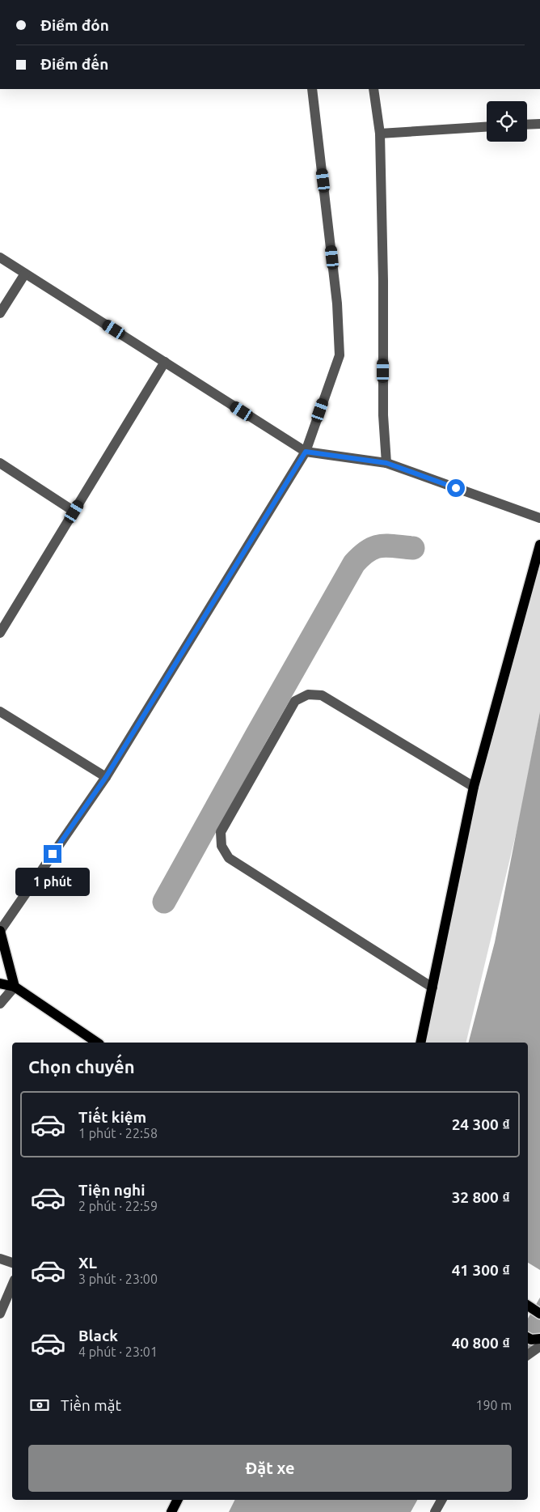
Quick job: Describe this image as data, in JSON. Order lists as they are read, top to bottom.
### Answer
{
  "page": {
    "banner": ["Điểm đón", "Điểm đến"],
    "bubble": "1 phút",
    "heading": "Chọn chuyến",
    "list": [
      {
        "name": "Tiết kiệm",
        "note": "1 phút · 22:58",
        "value": "24 300 ₫"
      },
      {
        "name": "Tiện nghi",
        "note": "2 phút · 22:59",
        "value": "32 800 ₫"
      },
      {
        "name": "XL",
        "note": "3 phút · 23:00",
        "value": "41 300 ₫"
      },
      {
        "name": "Black",
        "note": "4 phút · 23:01",
        "value": "40 800 ₫"
      }
    ],
    "pay": ["Tiền mặt", "190 m"],
    "buttons": "Đặt xe"
  }
}
